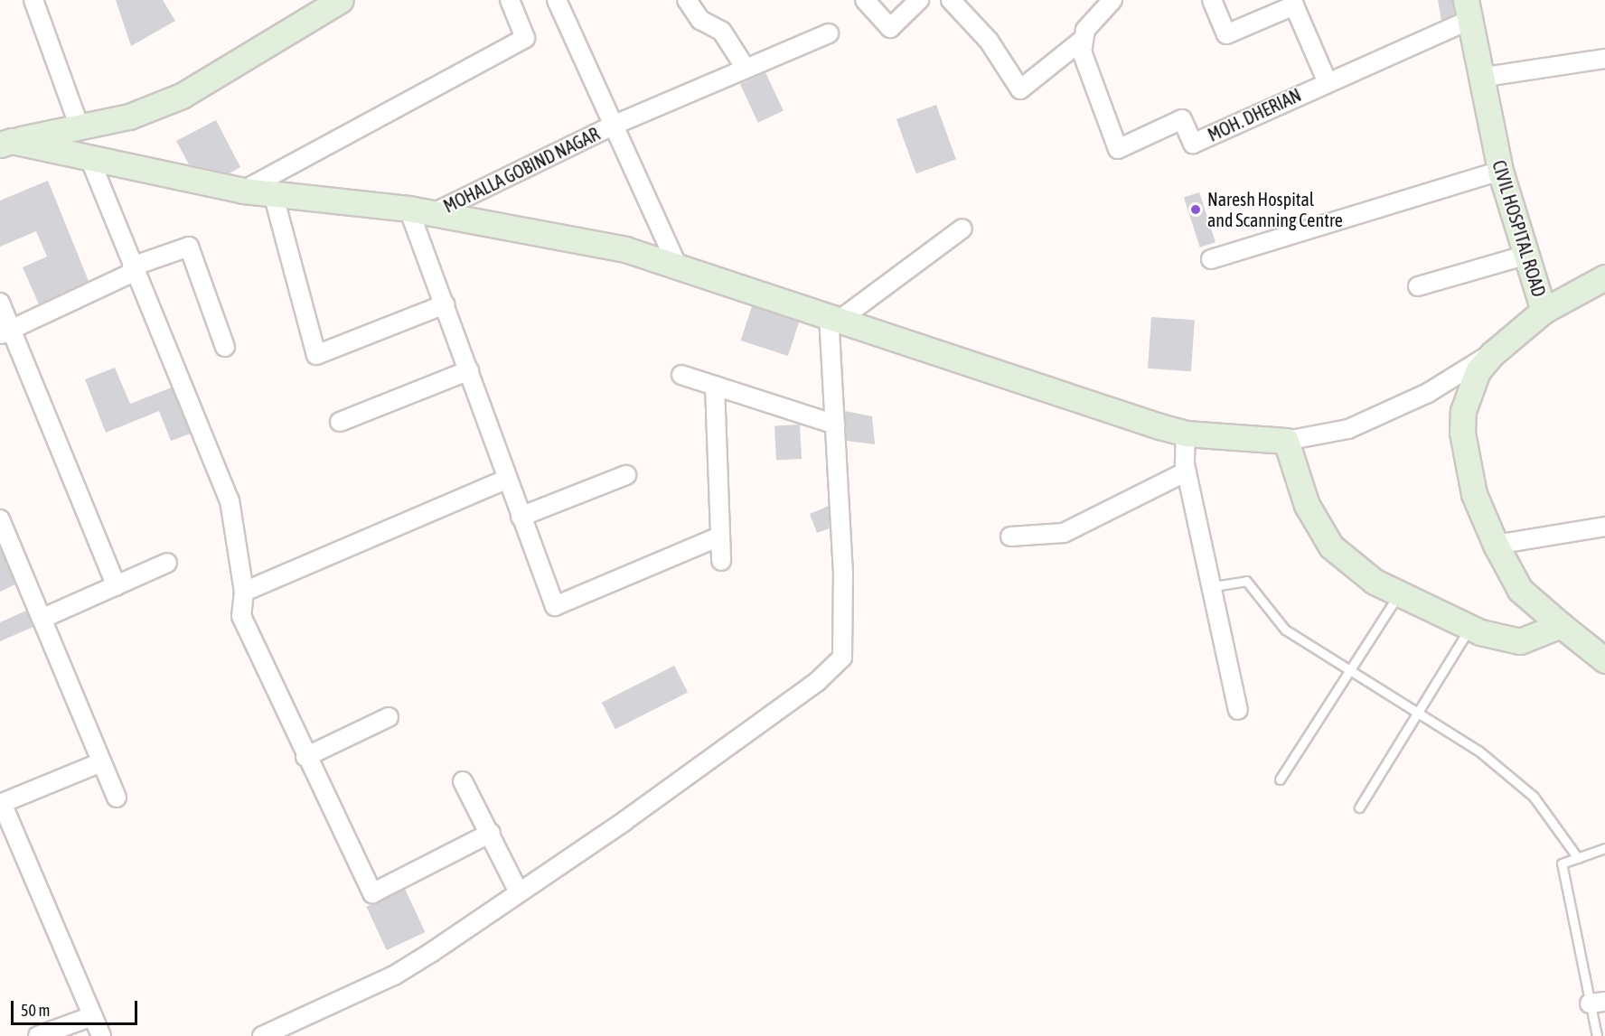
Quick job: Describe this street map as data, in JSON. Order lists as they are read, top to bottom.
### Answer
{
  "streets": {
    "street": ["MOH. DHERIAN", "MOHALLA GOBIND NAGAR", "CIVIL HOSPITAL ROAD"]
  },
  "crossings": [
    ["MOH. DHERIAN", "CIVIL HOSPITAL ROAD"]
  ],
  "places": ["Naresh Hospital and Scanning Centre"],
  "scale_bar": "50 m"
}
